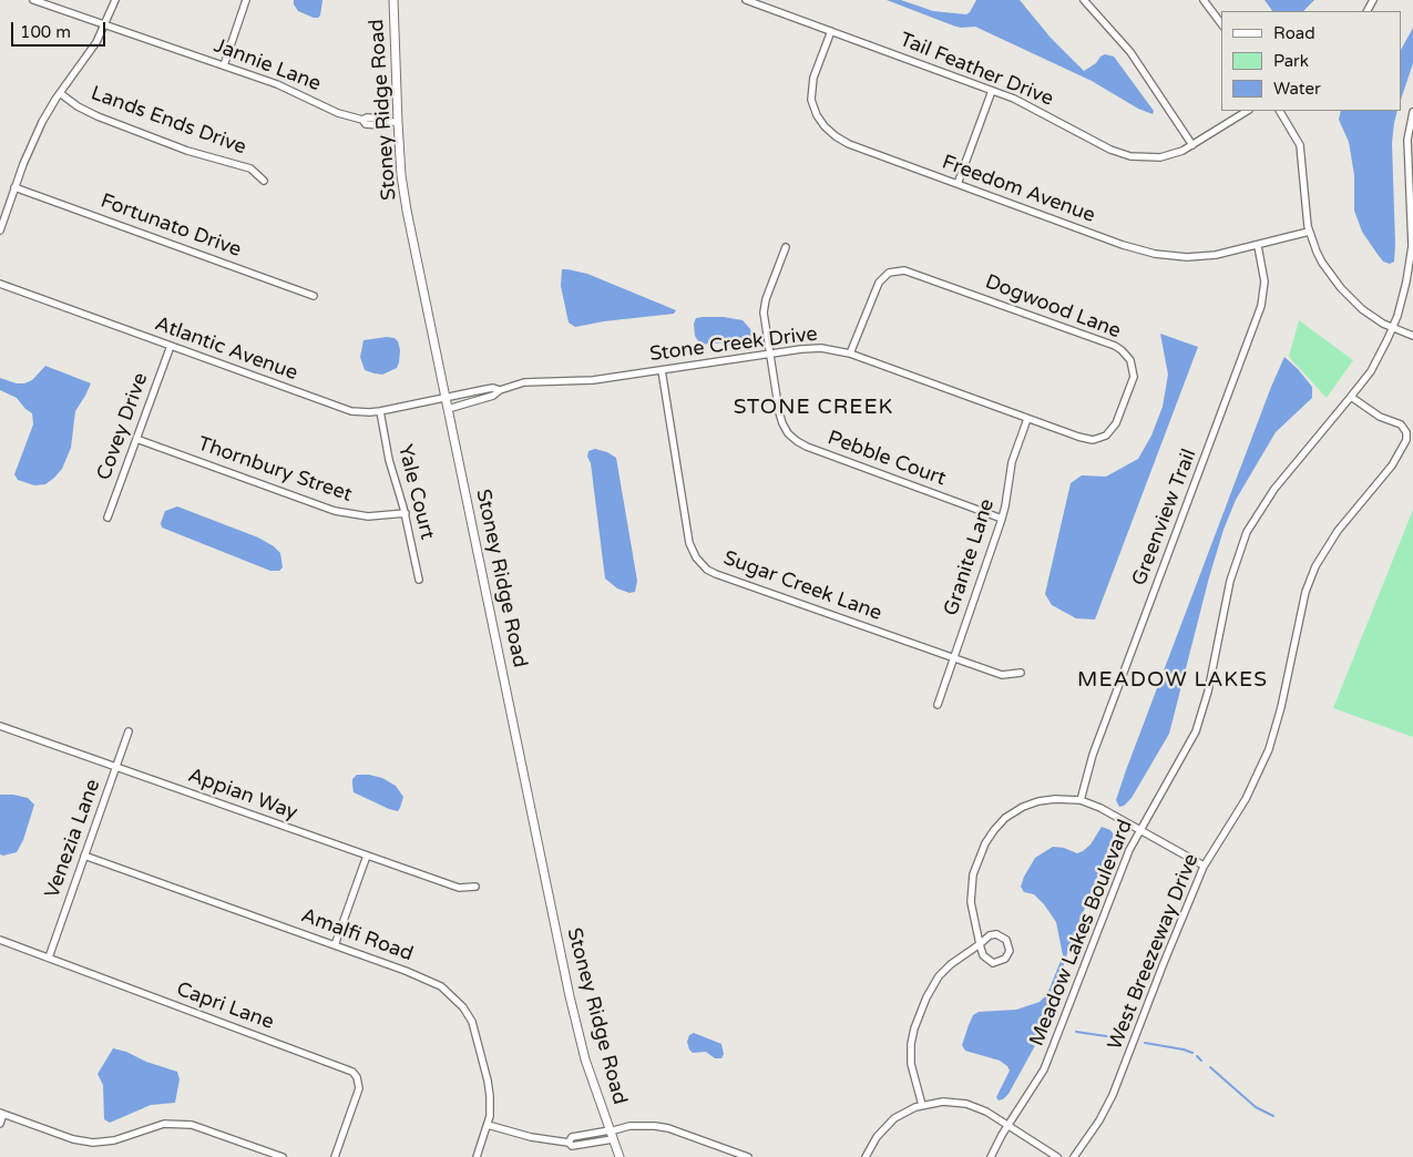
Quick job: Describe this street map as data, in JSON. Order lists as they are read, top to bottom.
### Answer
{
  "streets": {
    "street": [
      "Jannie Lane",
      "Tail Feather Drive",
      "Stoney Ridge Road",
      "Lands Ends Drive",
      "Freedom Avenue",
      "Fortunato Drive",
      "Dogwood Lane",
      "Stone Creek Drive",
      "Atlantic Avenue",
      "Covey Drive",
      "Pebble Court",
      "Thornbury Street",
      "Yale Court",
      "Greenview Trail",
      "Granite Lane",
      "Sugar Creek Lane",
      "Appian Way",
      "Venezia Lane",
      "Meadow Lakes Boulevard",
      "Amalfi Road",
      "West Breezeway Drive",
      "Capri Lane"
    ]
  },
  "crossings": [
    ["Jannie Lane", "Stoney Ridge Road"],
    ["Tail Feather Drive", "Freedom Avenue"],
    ["Stoney Ridge Road", "Stone Creek Drive"],
    ["Stoney Ridge Road", "Atlantic Avenue"],
    ["Freedom Avenue", "Greenview Trail"],
    ["Dogwood Lane", "Stone Creek Drive"],
    ["Dogwood Lane", "Granite Lane"],
    ["Stone Creek Drive", "Atlantic Avenue"],
    ["Stone Creek Drive", "Pebble Court"],
    ["Stone Creek Drive", "Granite Lane"],
    ["Stone Creek Drive", "Sugar Creek Lane"],
    ["Atlantic Avenue", "Covey Drive"],
    ["Atlantic Avenue", "Yale Court"],
    ["Covey Drive", "Thornbury Street"],
    ["Pebble Court", "Granite Lane"],
    ["Thornbury Street", "Yale Court"],
    ["Granite Lane", "Sugar Creek Lane"],
    ["Appian Way", "Venezia Lane"],
    ["Venezia Lane", "Amalfi Road"],
    ["Venezia Lane", "Capri Lane"],
    ["Meadow Lakes Boulevard", "West Breezeway Drive"]
  ],
  "districts": ["STONE CREEK", "MEADOW LAKES"],
  "legend": ["Road", "Park", "Water"],
  "scale_bar": "100 m"
}
